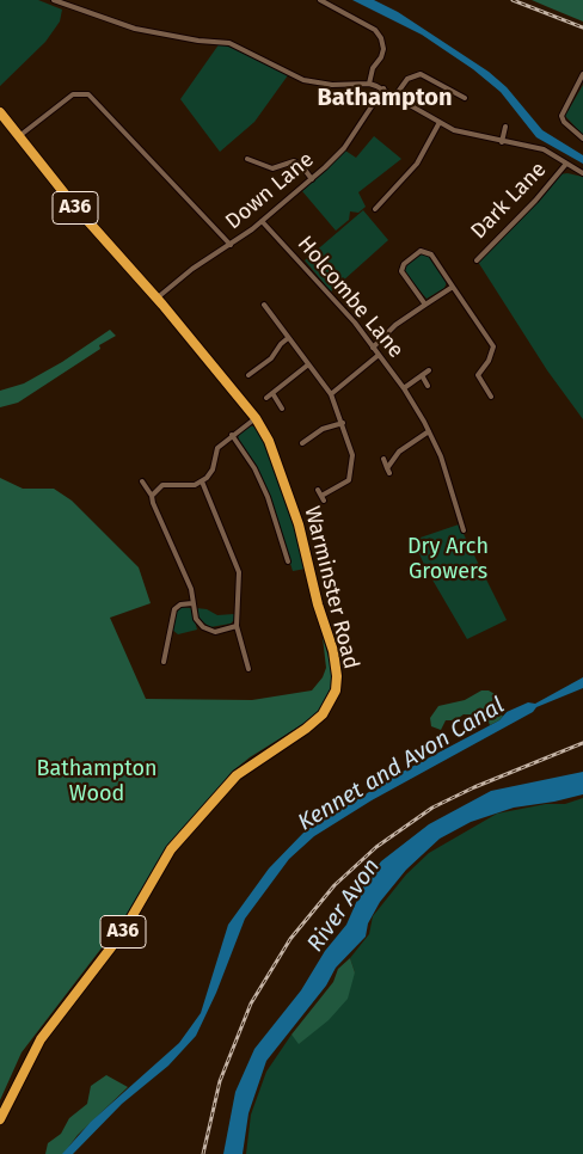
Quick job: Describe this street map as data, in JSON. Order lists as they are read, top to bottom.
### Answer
{
  "streets": {
    "highway": ["A36", "Warminster Road"],
    "street": ["Down Lane", "Dark Lane", "Holcombe Lane"]
  },
  "crossings": [
    ["Down Lane", "Holcombe Lane"],
    ["Down Lane", "Warminster Road"]
  ],
  "districts": ["Bathampton"],
  "water": ["Kennet and Avon Canal", "River Avon"],
  "parks": ["Dry Arch Growers", "Bathampton Wood"]
}
